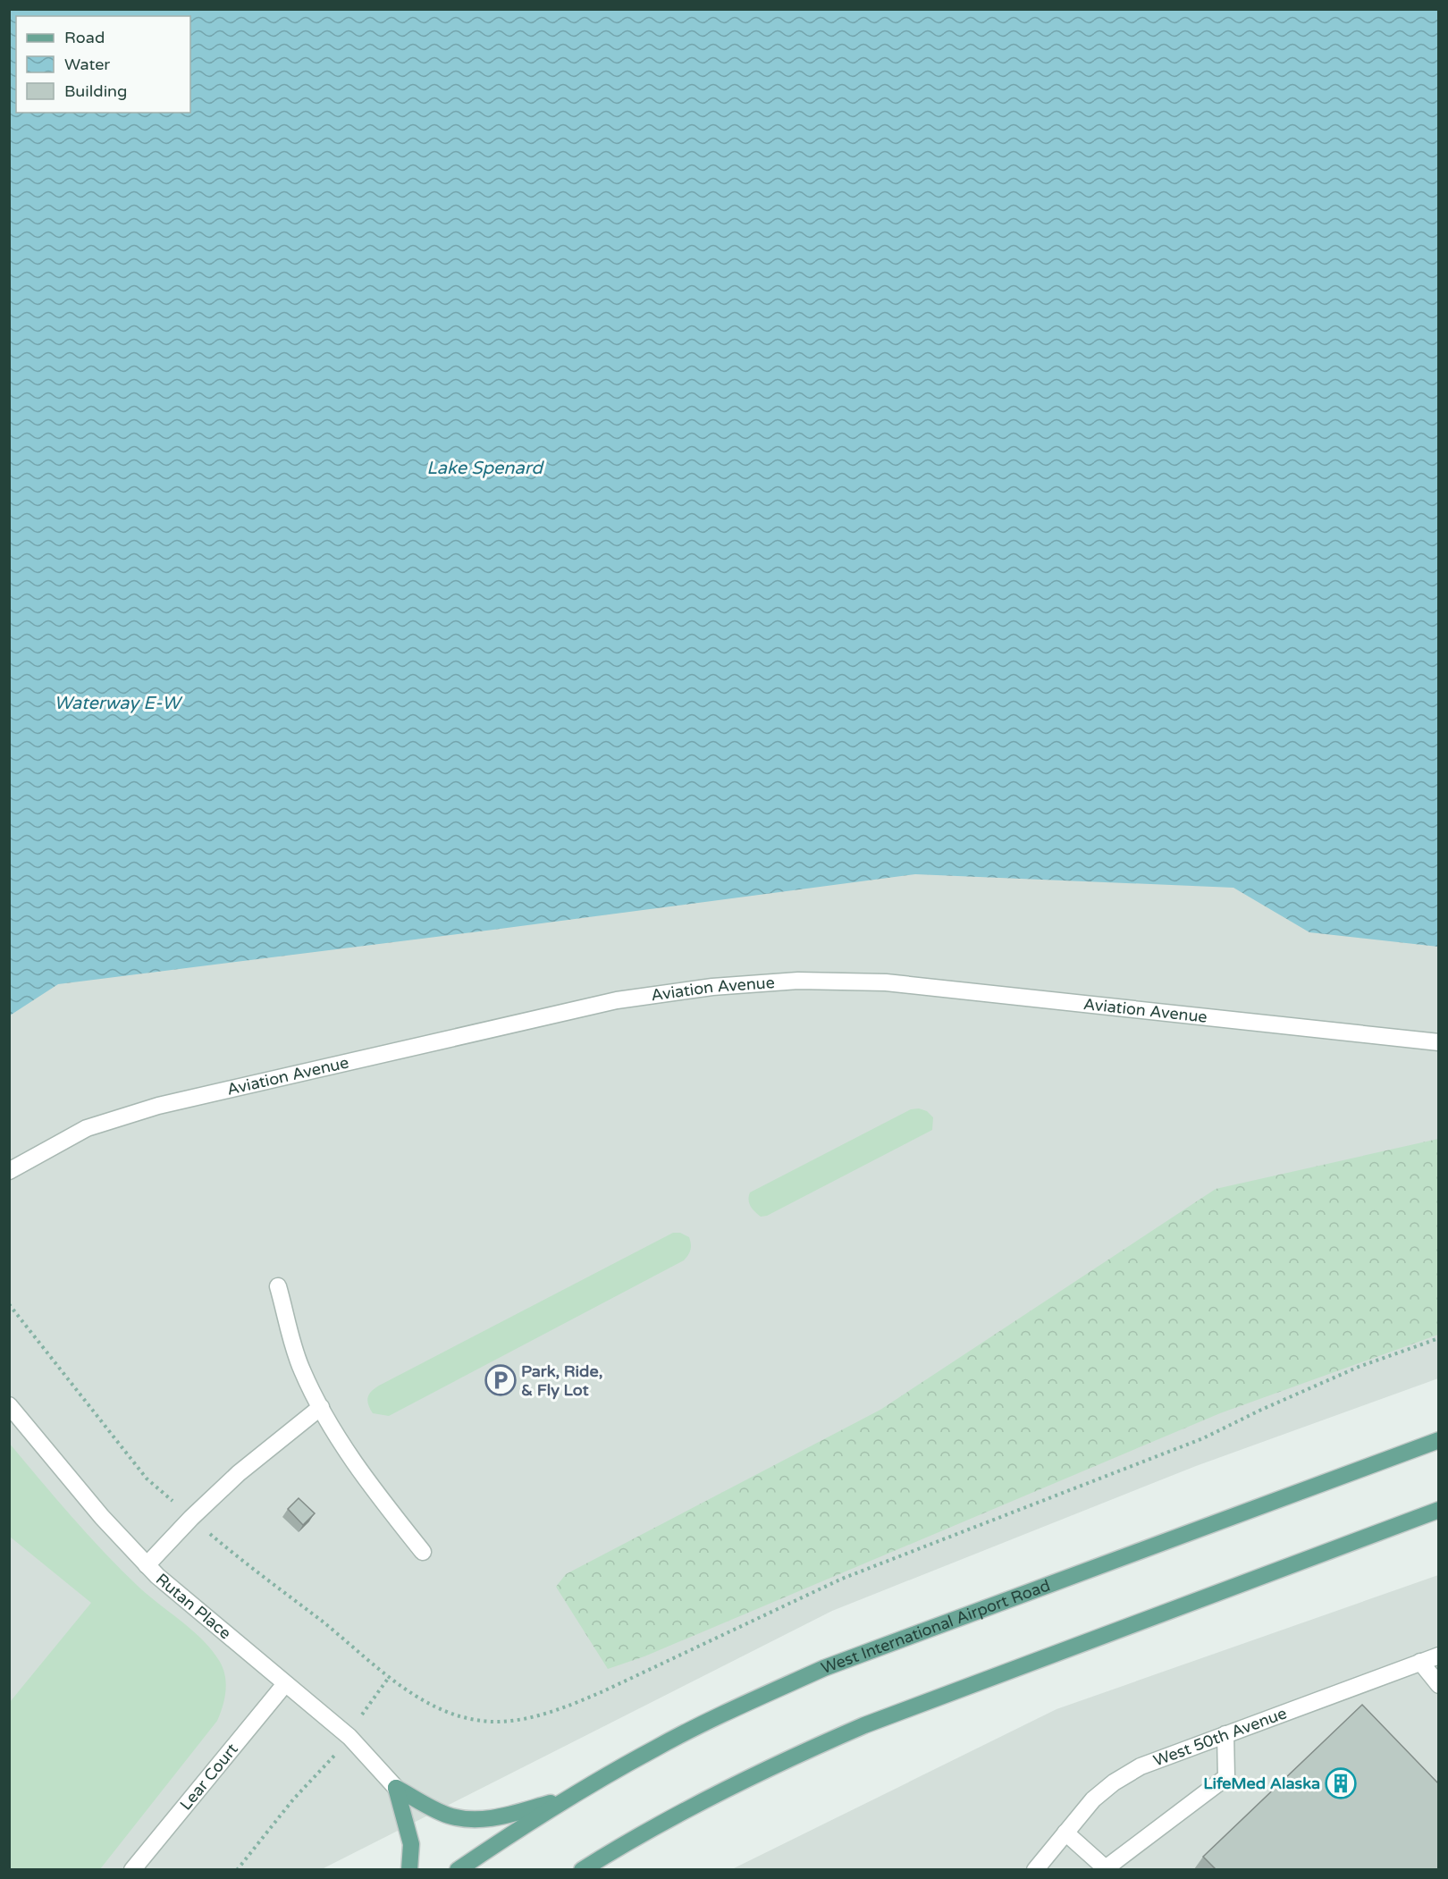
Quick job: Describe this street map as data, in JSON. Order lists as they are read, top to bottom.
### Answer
{
  "streets": {
    "main road": ["West International Airport Road"],
    "street": [
      "Aviation Avenue",
      "Rutan Place",
      "West 50th Avenue",
      "Lear Court"
    ]
  },
  "crossings": [
    ["Rutan Place", "Lear Court"]
  ],
  "water": ["Lake Spenard", "Waterway E-W"],
  "places": {
    "parking": ["Park, Ride, & Fly Lot"],
    "building": ["LifeMed Alaska"]
  },
  "legend": ["Road", "Water", "Building"]
}
